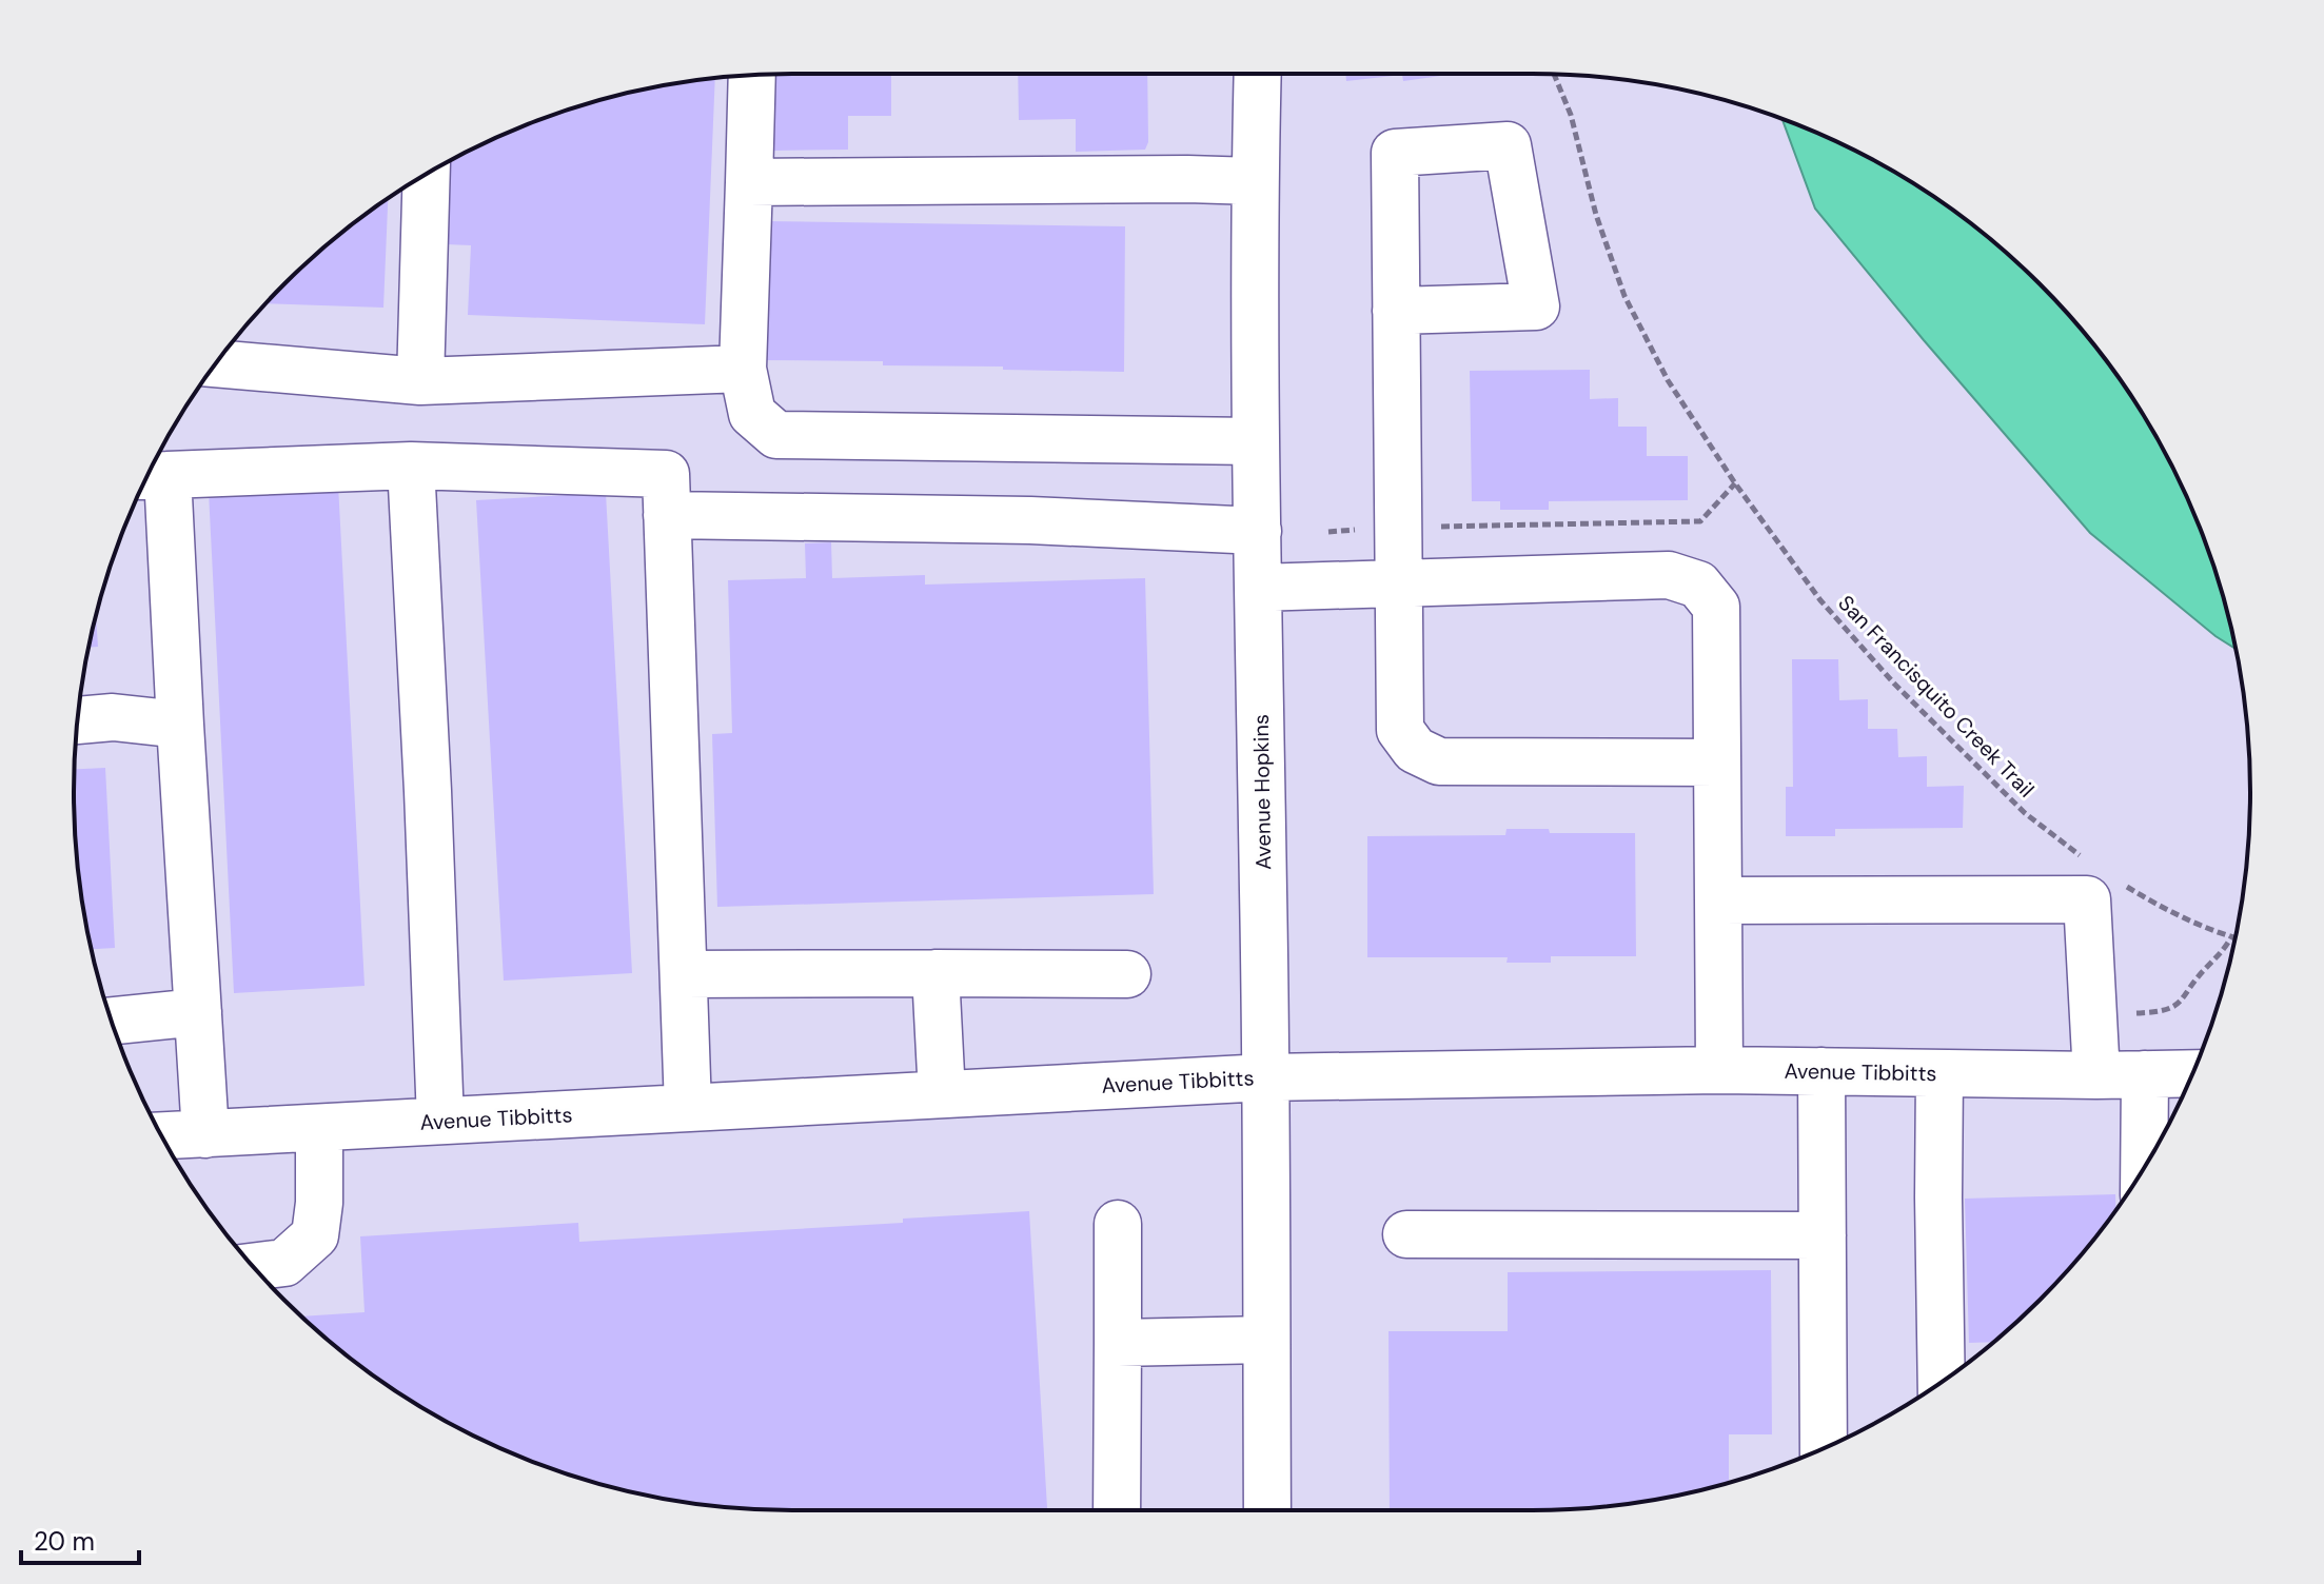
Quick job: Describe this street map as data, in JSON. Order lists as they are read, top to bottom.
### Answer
{
  "streets": {
    "street": ["Avenue Hopkins", "Avenue Tibbitts"],
    "path": ["San Francisquito Creek Trail"]
  },
  "crossings": [
    ["Avenue Hopkins", "Avenue Tibbitts"]
  ],
  "scale_bar": "20 m"
}
